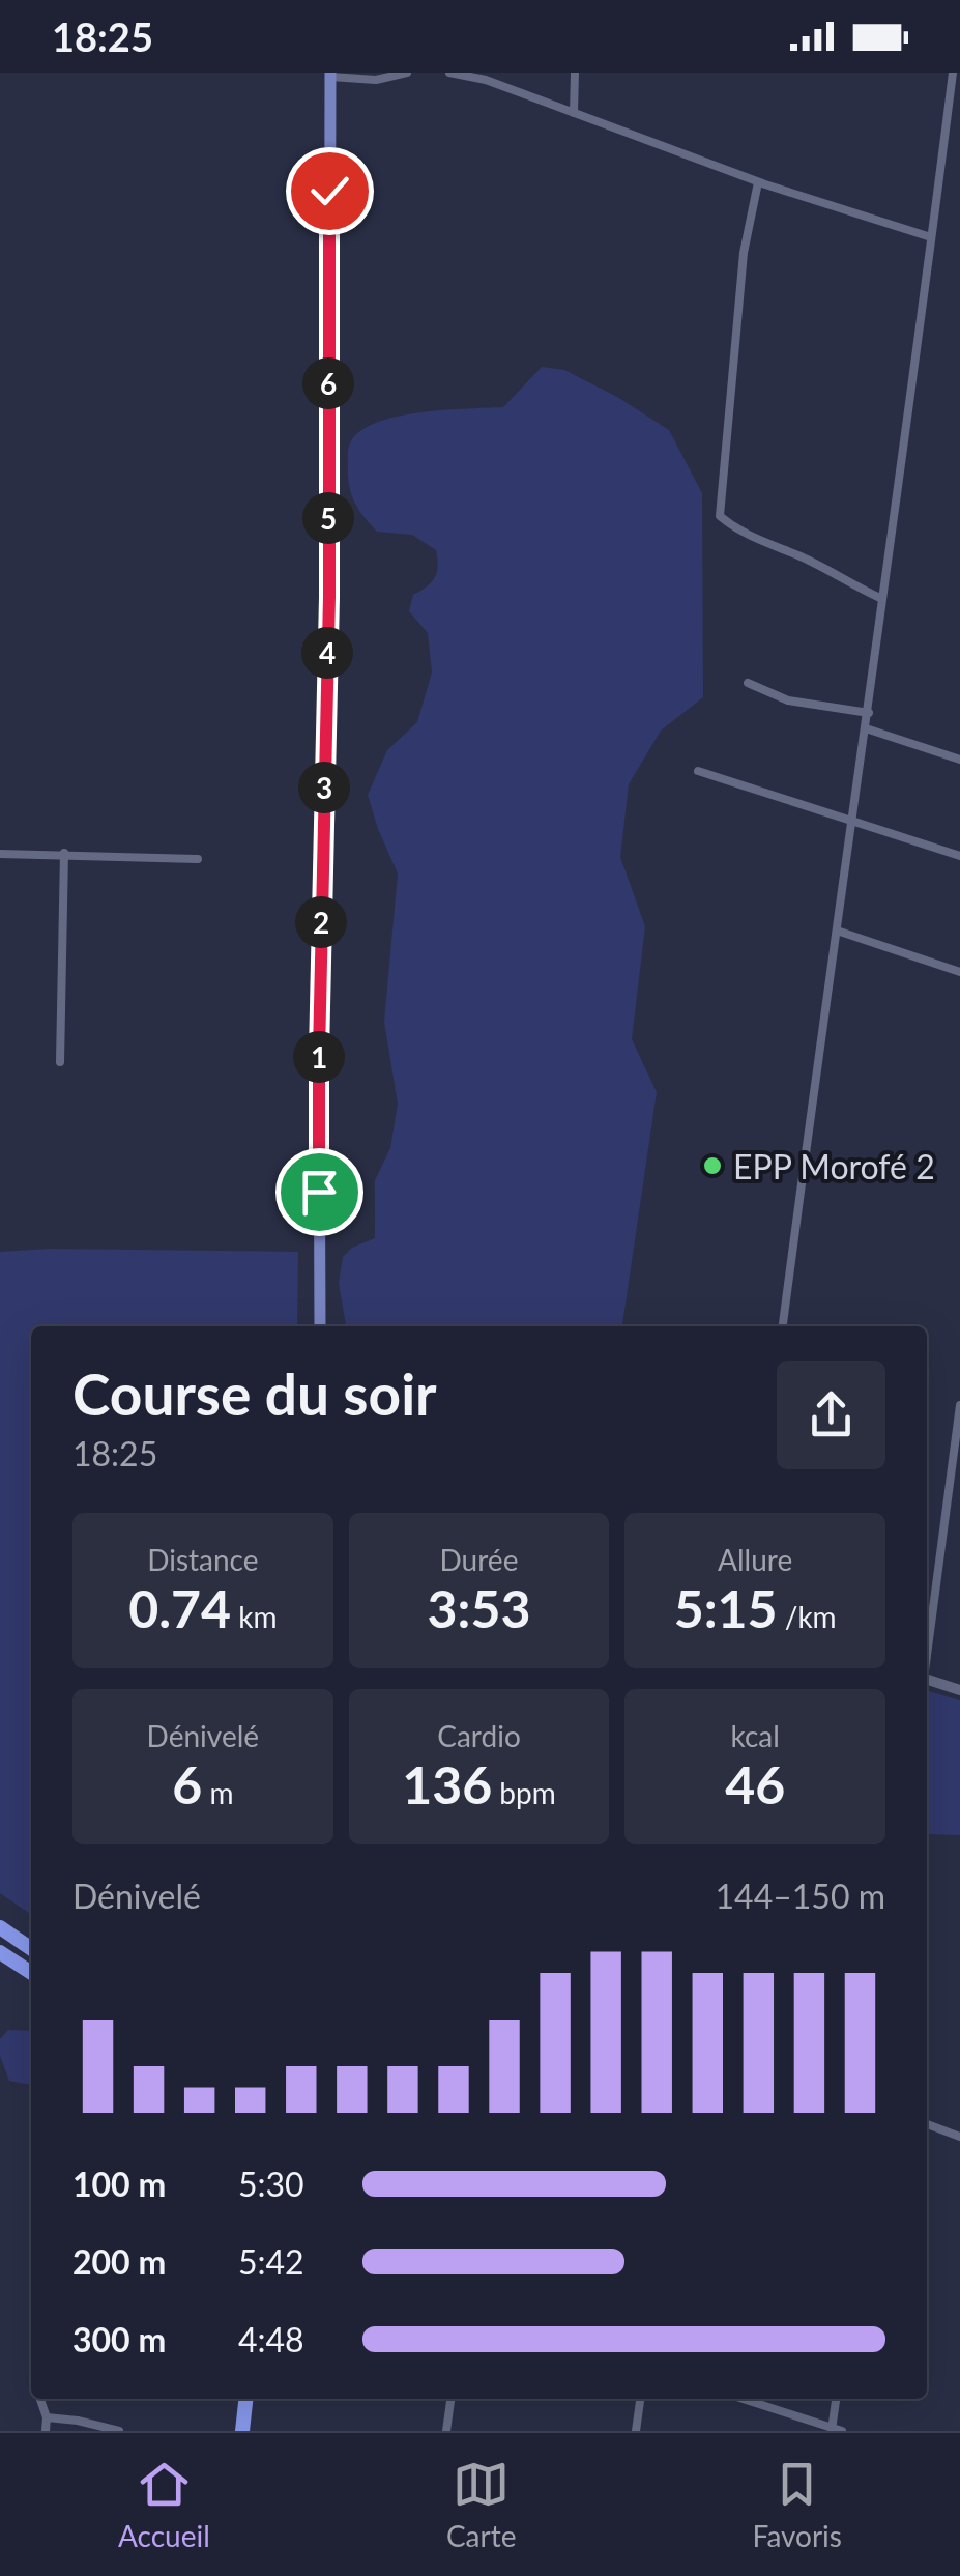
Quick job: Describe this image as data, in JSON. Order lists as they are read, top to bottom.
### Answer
{
  "places": ["EPP Morofé 2"],
  "page": {
    "status": "18:25",
    "pins": [
      "6",
      "5",
      "4",
      "3",
      "2",
      "1"
    ],
    "heading": ["Course du soir", "18:25"],
    "stats": [
      ["Distance", "0.74 km"],
      ["Durée", "3:53"],
      ["Allure", "5:15 /km"],
      ["Dénivelé", "6 m"],
      ["Cardio", "136 bpm"],
      ["kcal", "46"]
    ],
    "chart": ["Dénivelé", "144–150 m"],
    "list": [
      {
        "name": "100 m",
        "note": "5:30"
      },
      {
        "name": "200 m",
        "note": "5:42"
      },
      {
        "name": "300 m",
        "note": "4:48"
      }
    ],
    "tabs": ["Accueil", "Carte", "Favoris"]
  }
}
